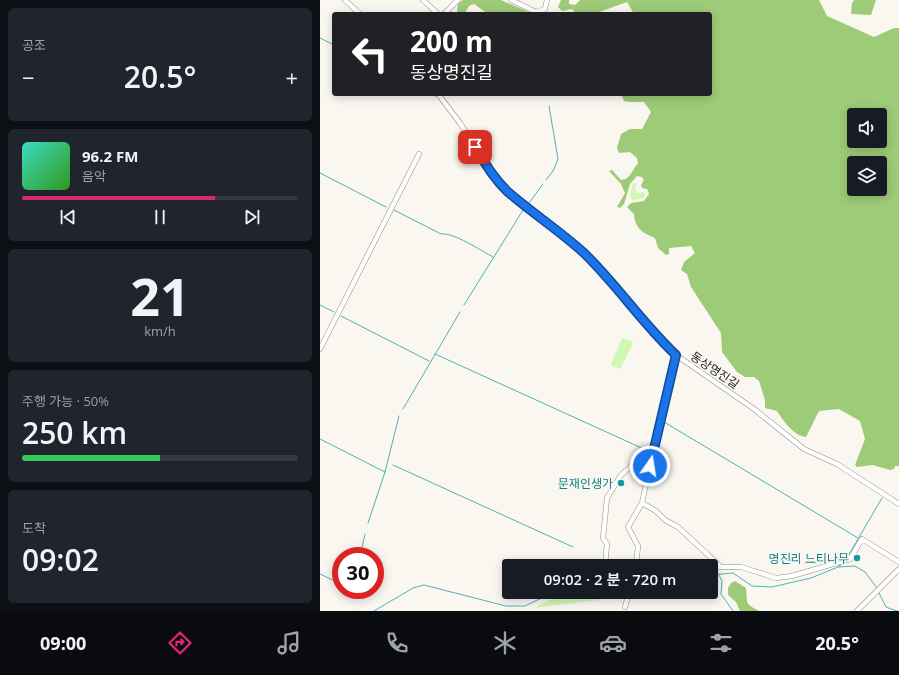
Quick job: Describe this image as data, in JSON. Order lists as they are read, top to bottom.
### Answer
{
  "streets": {
    "street": ["동상명진길"]
  },
  "places": ["문재인생가", "명진리 느티나무"],
  "page": {
    "tile": [
      "공조",
      ["21", "km/h"],
      ["주행 가능 · 50%", "250 km"],
      ["도착", "09:02"]
    ],
    "turn": ["200 m", "동상명진길"],
    "heat": ["−", "20.5°", "+"],
    "song": ["96.2 FM", "음악"],
    "limit": "30",
    "trip": "09:02 · 2 분 · 720 m",
    "tabs": ["09:00", "20.5°"]
  }
}
